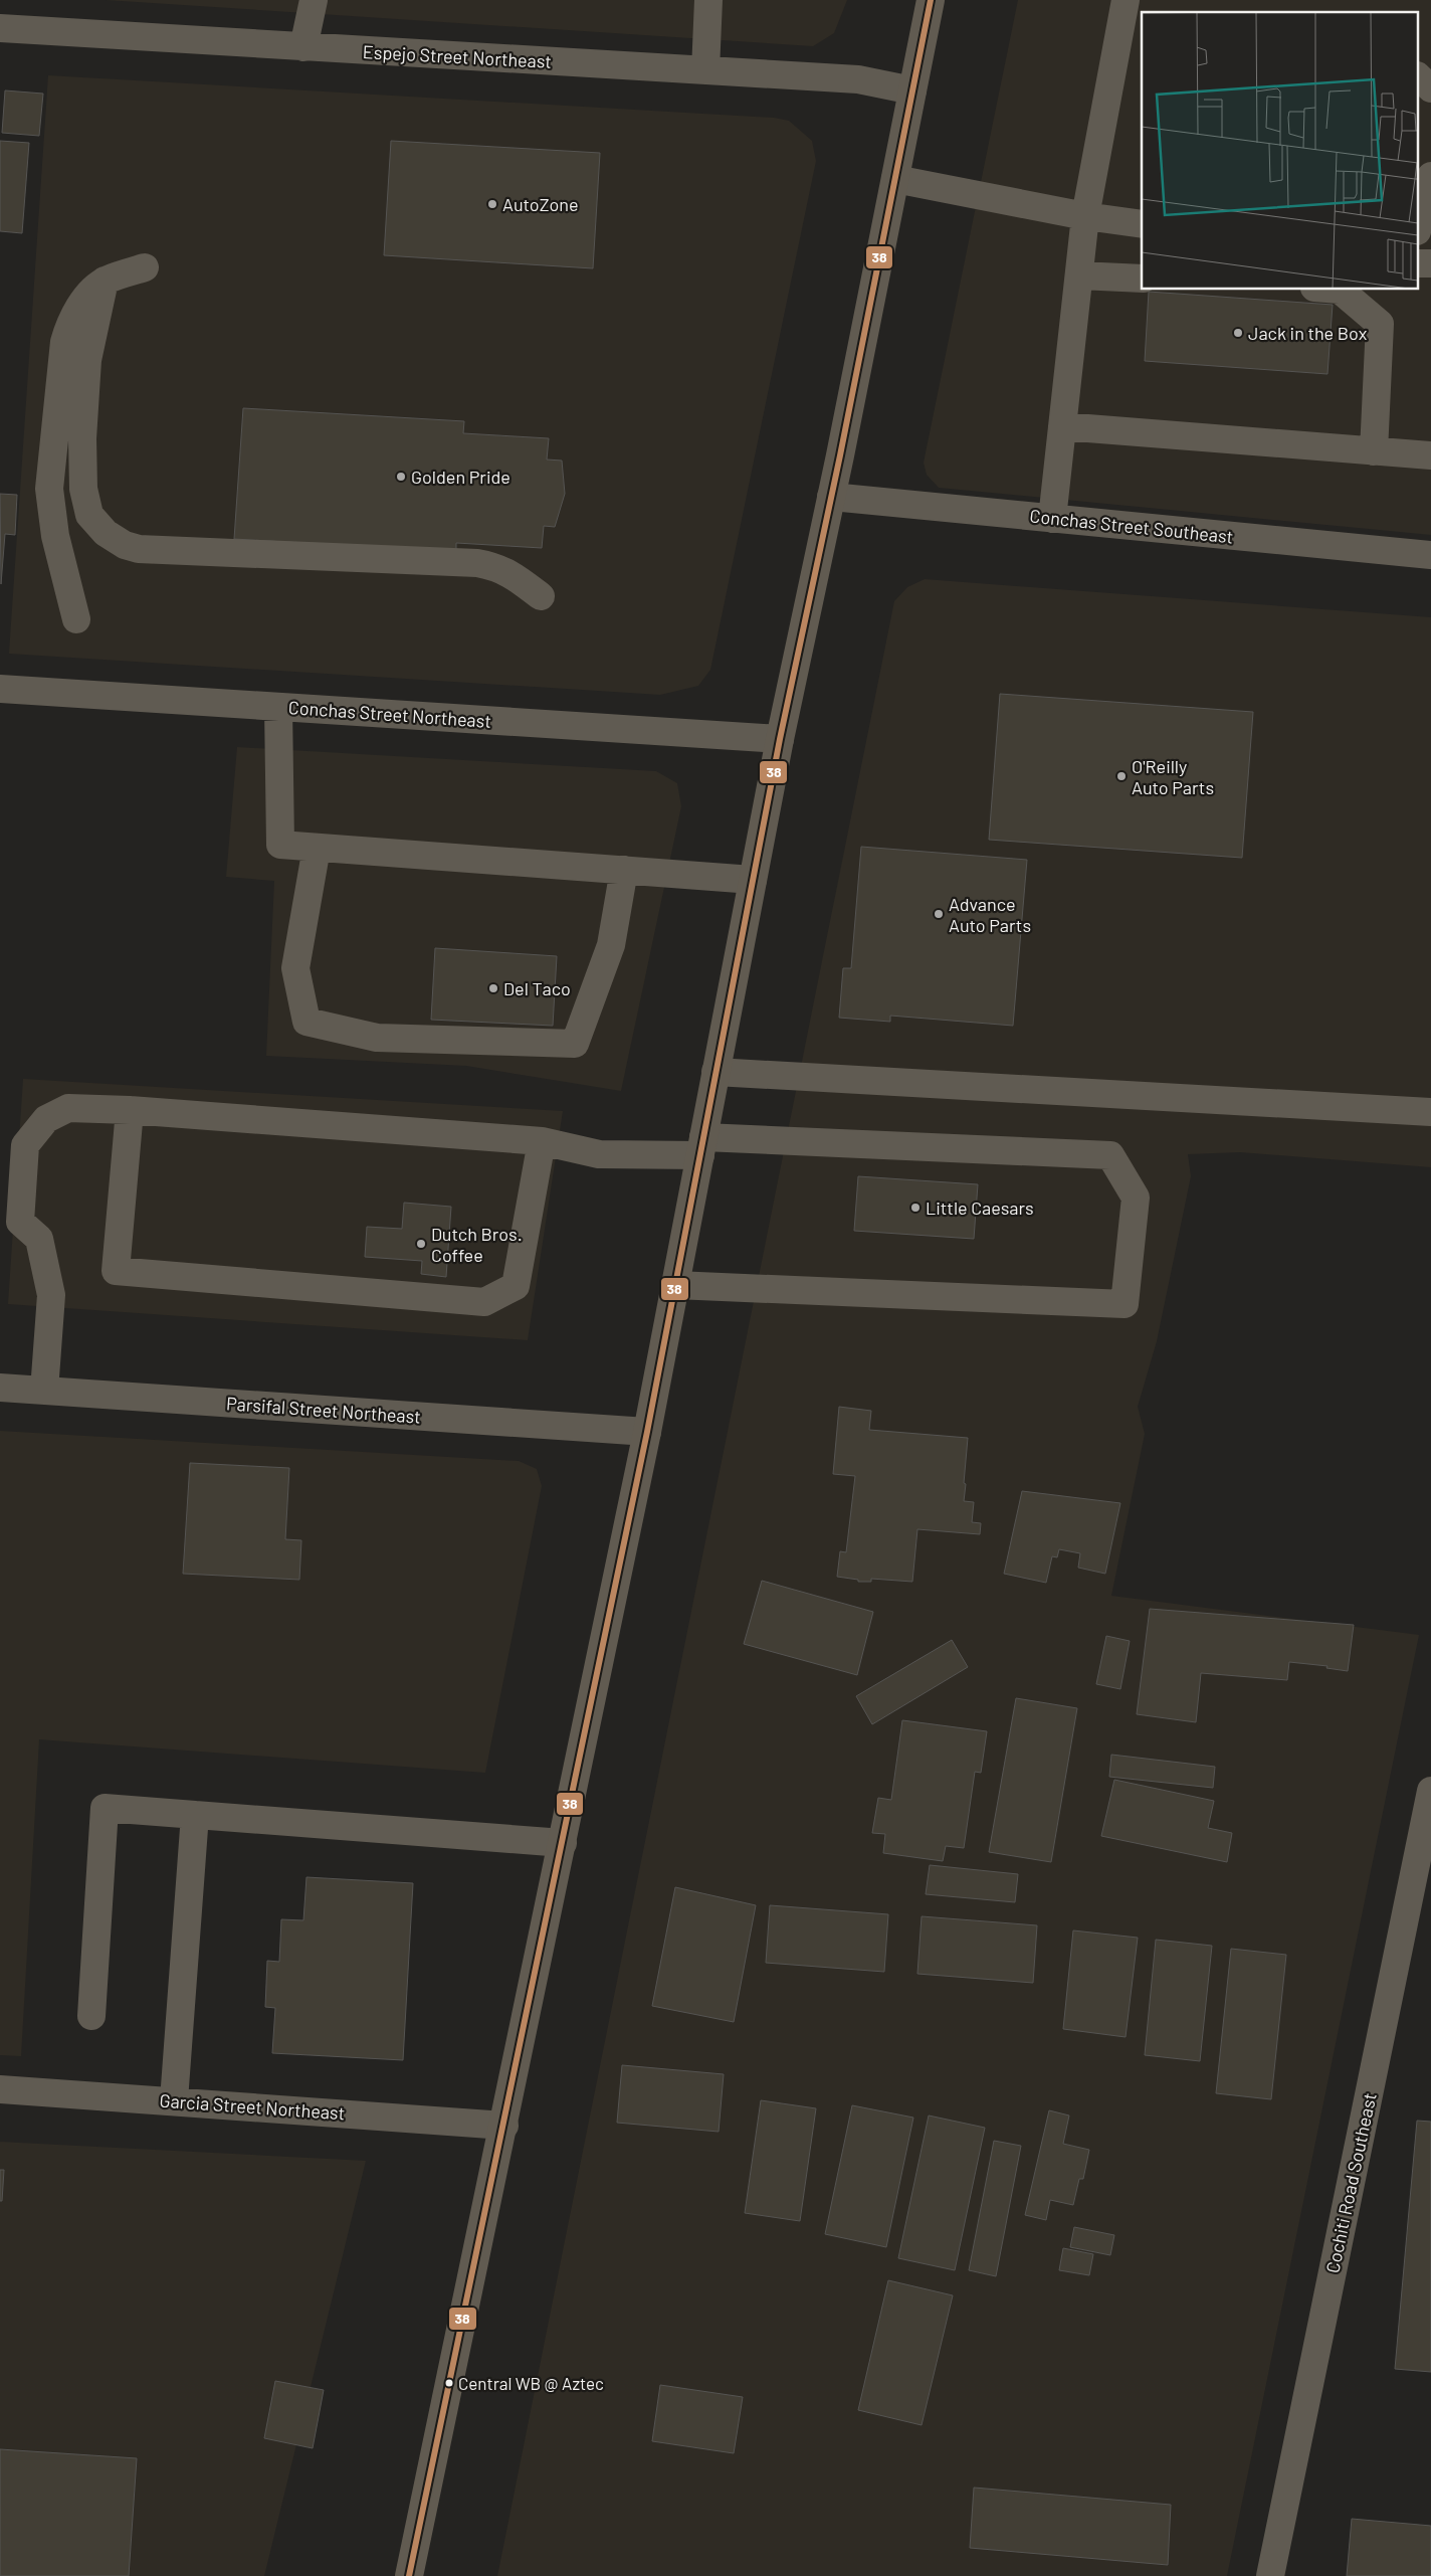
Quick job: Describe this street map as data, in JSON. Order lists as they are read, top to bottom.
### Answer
{
  "streets": {
    "street": [
      "Espejo Street Northeast",
      "Conchas Street Southeast",
      "Conchas Street Northeast",
      "Parsifal Street Northeast",
      "Garcia Street Northeast",
      "Cochiti Road Southeast"
    ]
  },
  "places": [
    "AutoZone",
    "Jack in the Box",
    "Golden Pride",
    "O'Reilly Auto Parts",
    "Advance Auto Parts",
    "Del Taco",
    "Little Caesars",
    "Dutch Bros. Coffee",
    "Central WB @ Aztec"
  ],
  "lines": ["transit line 38"]
}
